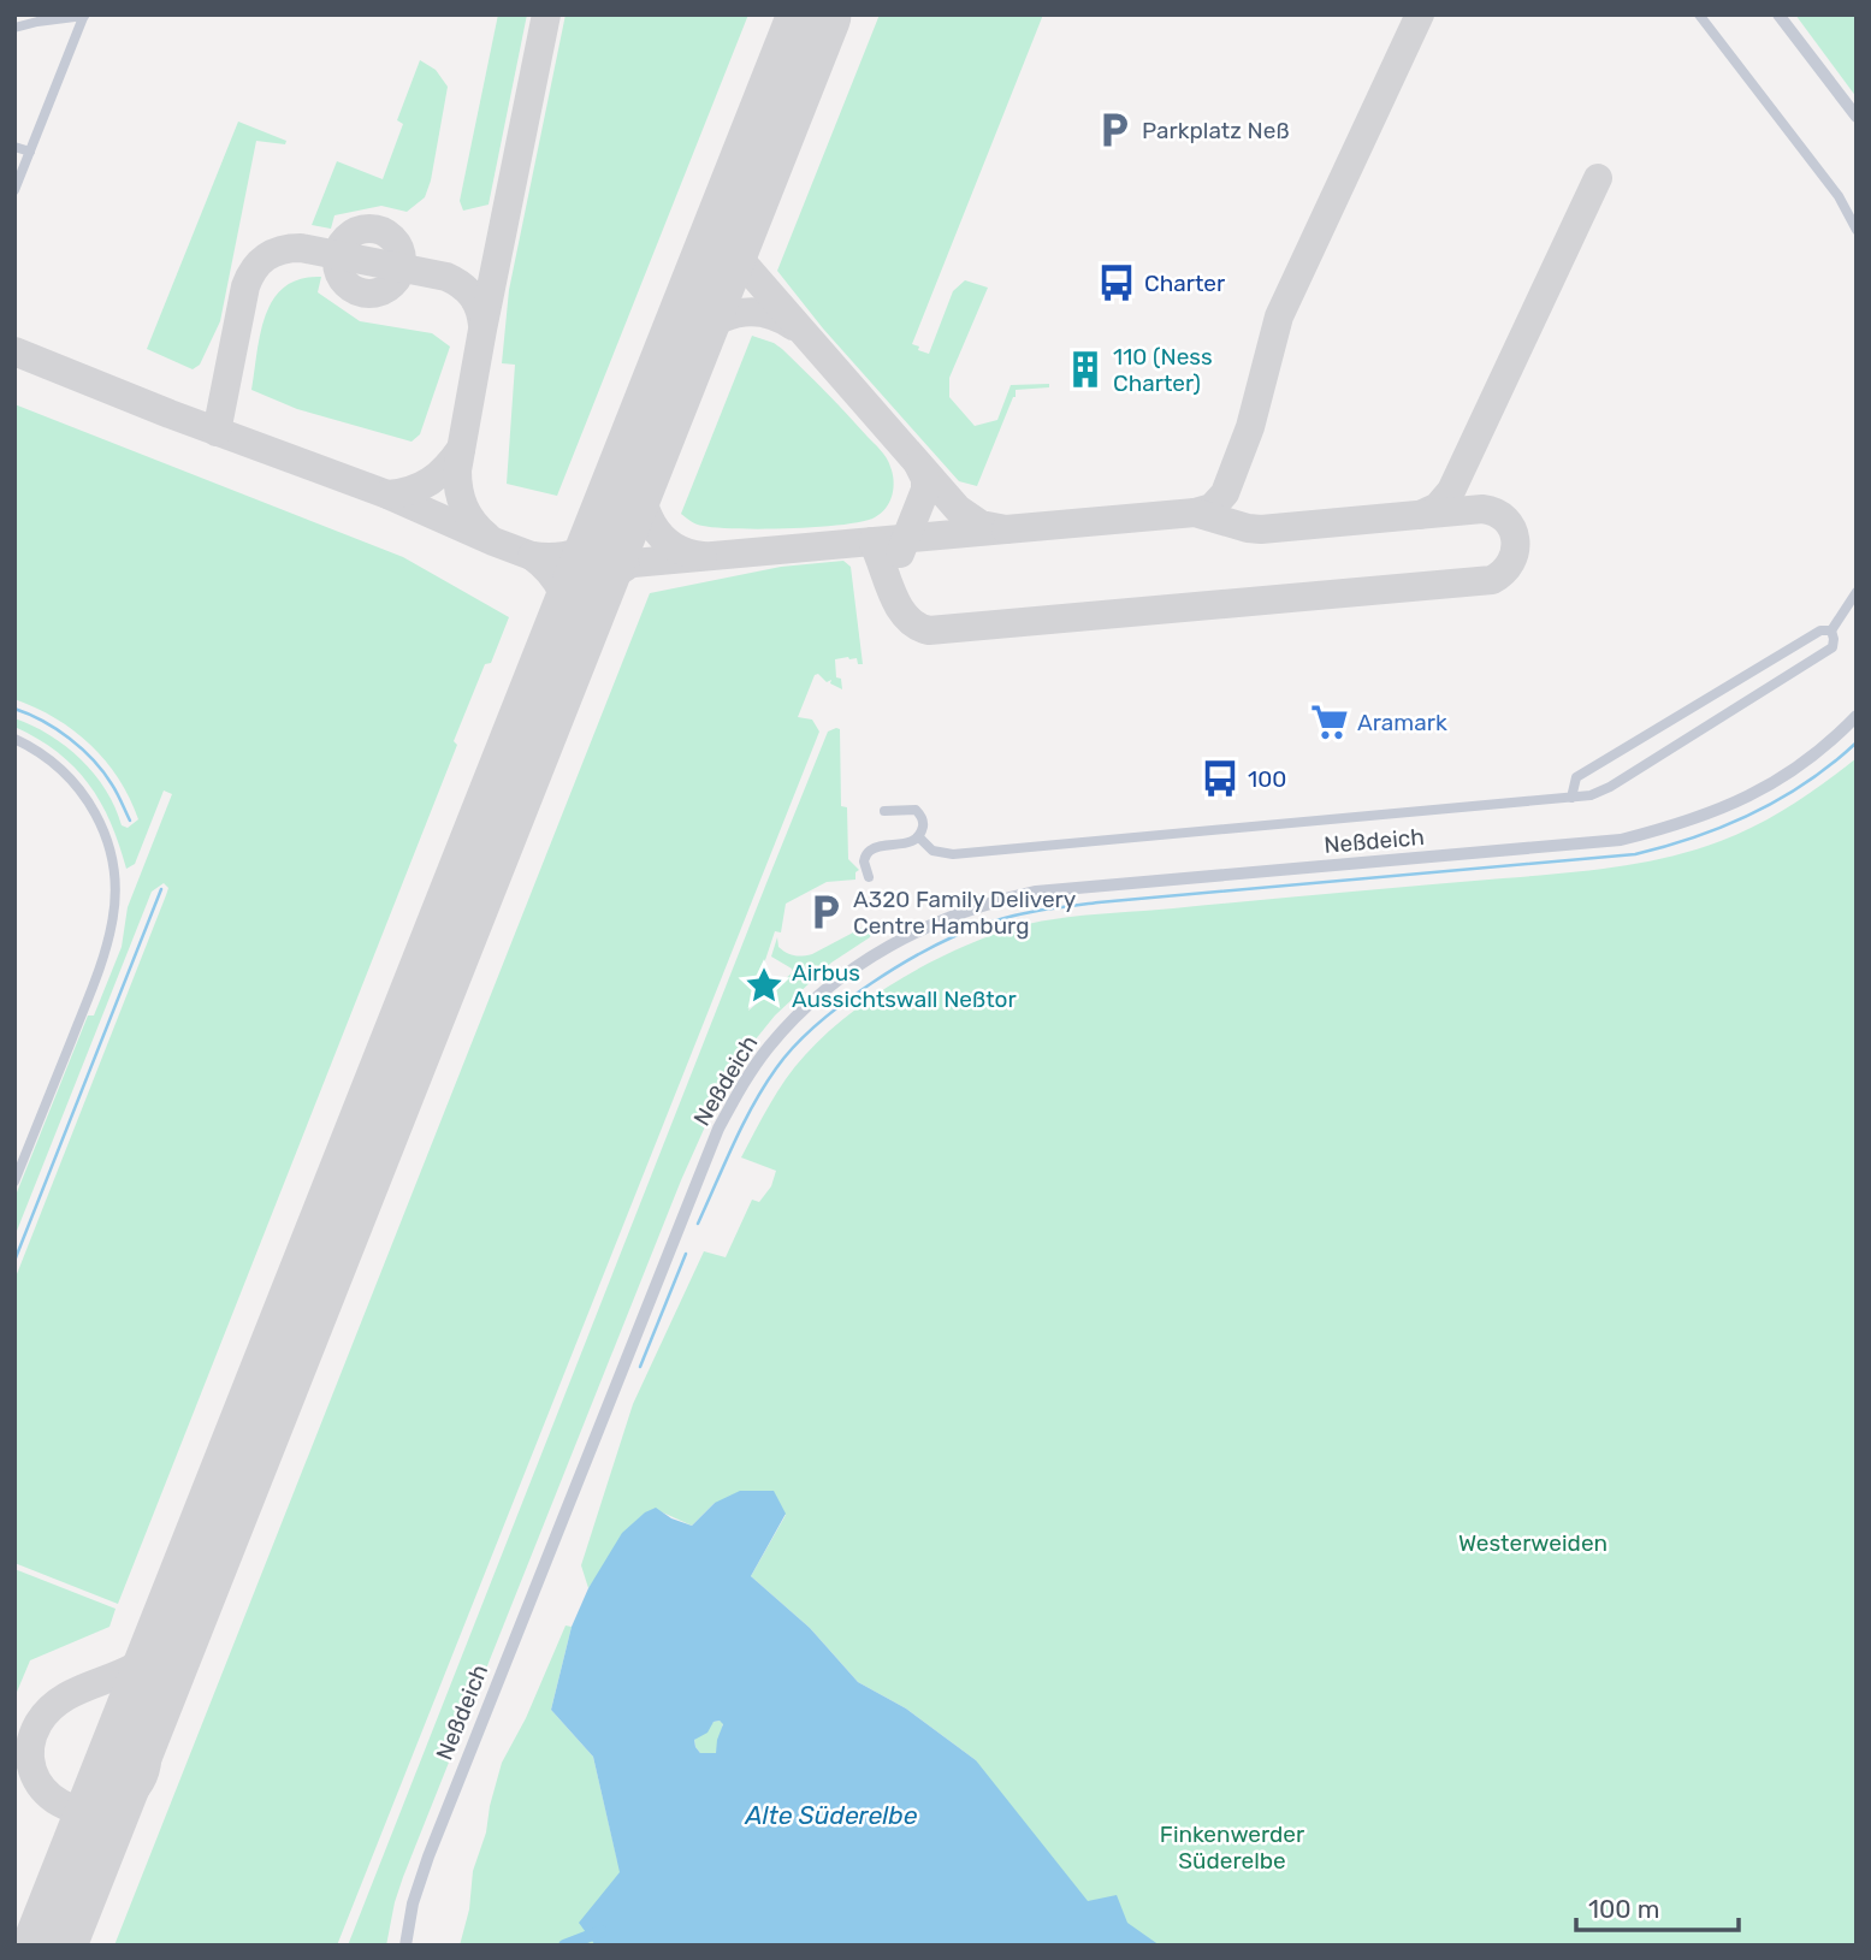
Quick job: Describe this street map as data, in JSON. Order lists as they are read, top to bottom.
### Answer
{
  "streets": {
    "street": ["Neßdeich"]
  },
  "water": ["Alte Süderelbe"],
  "parks": ["Westerweiden", "Finkenwerder Süderelbe"],
  "places": {
    "parking": ["Parkplatz Neß", "A320 Family Delivery Centre Hamburg"],
    "bus stop": ["Charter", "100"],
    "building": ["110 (Ness Charter)"],
    "supermarket": ["Aramark"],
    "place": ["Airbus Aussichtswall Neßtor"]
  },
  "scale_bar": "100 m"
}
